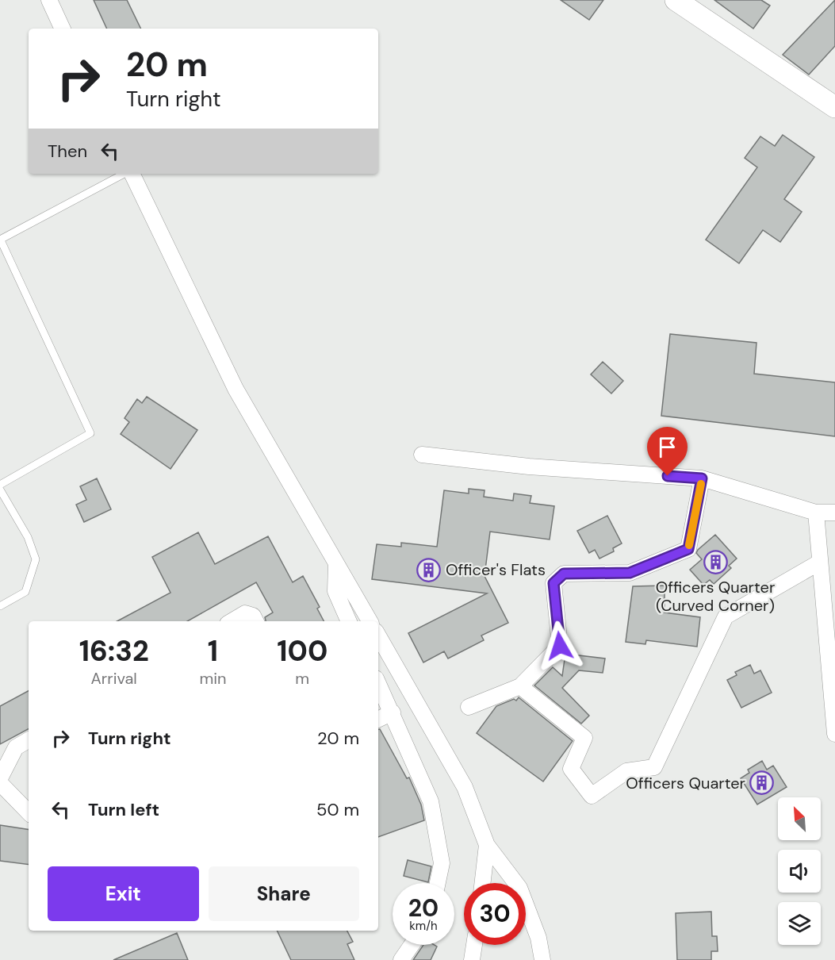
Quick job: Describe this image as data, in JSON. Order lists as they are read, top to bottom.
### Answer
{
  "places": {
    "building": ["Officers Quarter (Curved Corner)", "Officer's Flats", "Officers Quarter"]
  },
  "north": "top left",
  "page": {
    "turn": ["20 m", "Turn right"],
    "then": "Then",
    "eta": [
      "16:32",
      "Arrival",
      "1",
      "min",
      "100",
      "m"
    ],
    "list": [
      {
        "name": "Turn right",
        "value": "20 m"
      },
      {
        "name": "Turn left",
        "value": "50 m"
      }
    ],
    "buttons": ["Exit", "Share"],
    "speed": "20 km/h",
    "limit": "30"
  }
}
